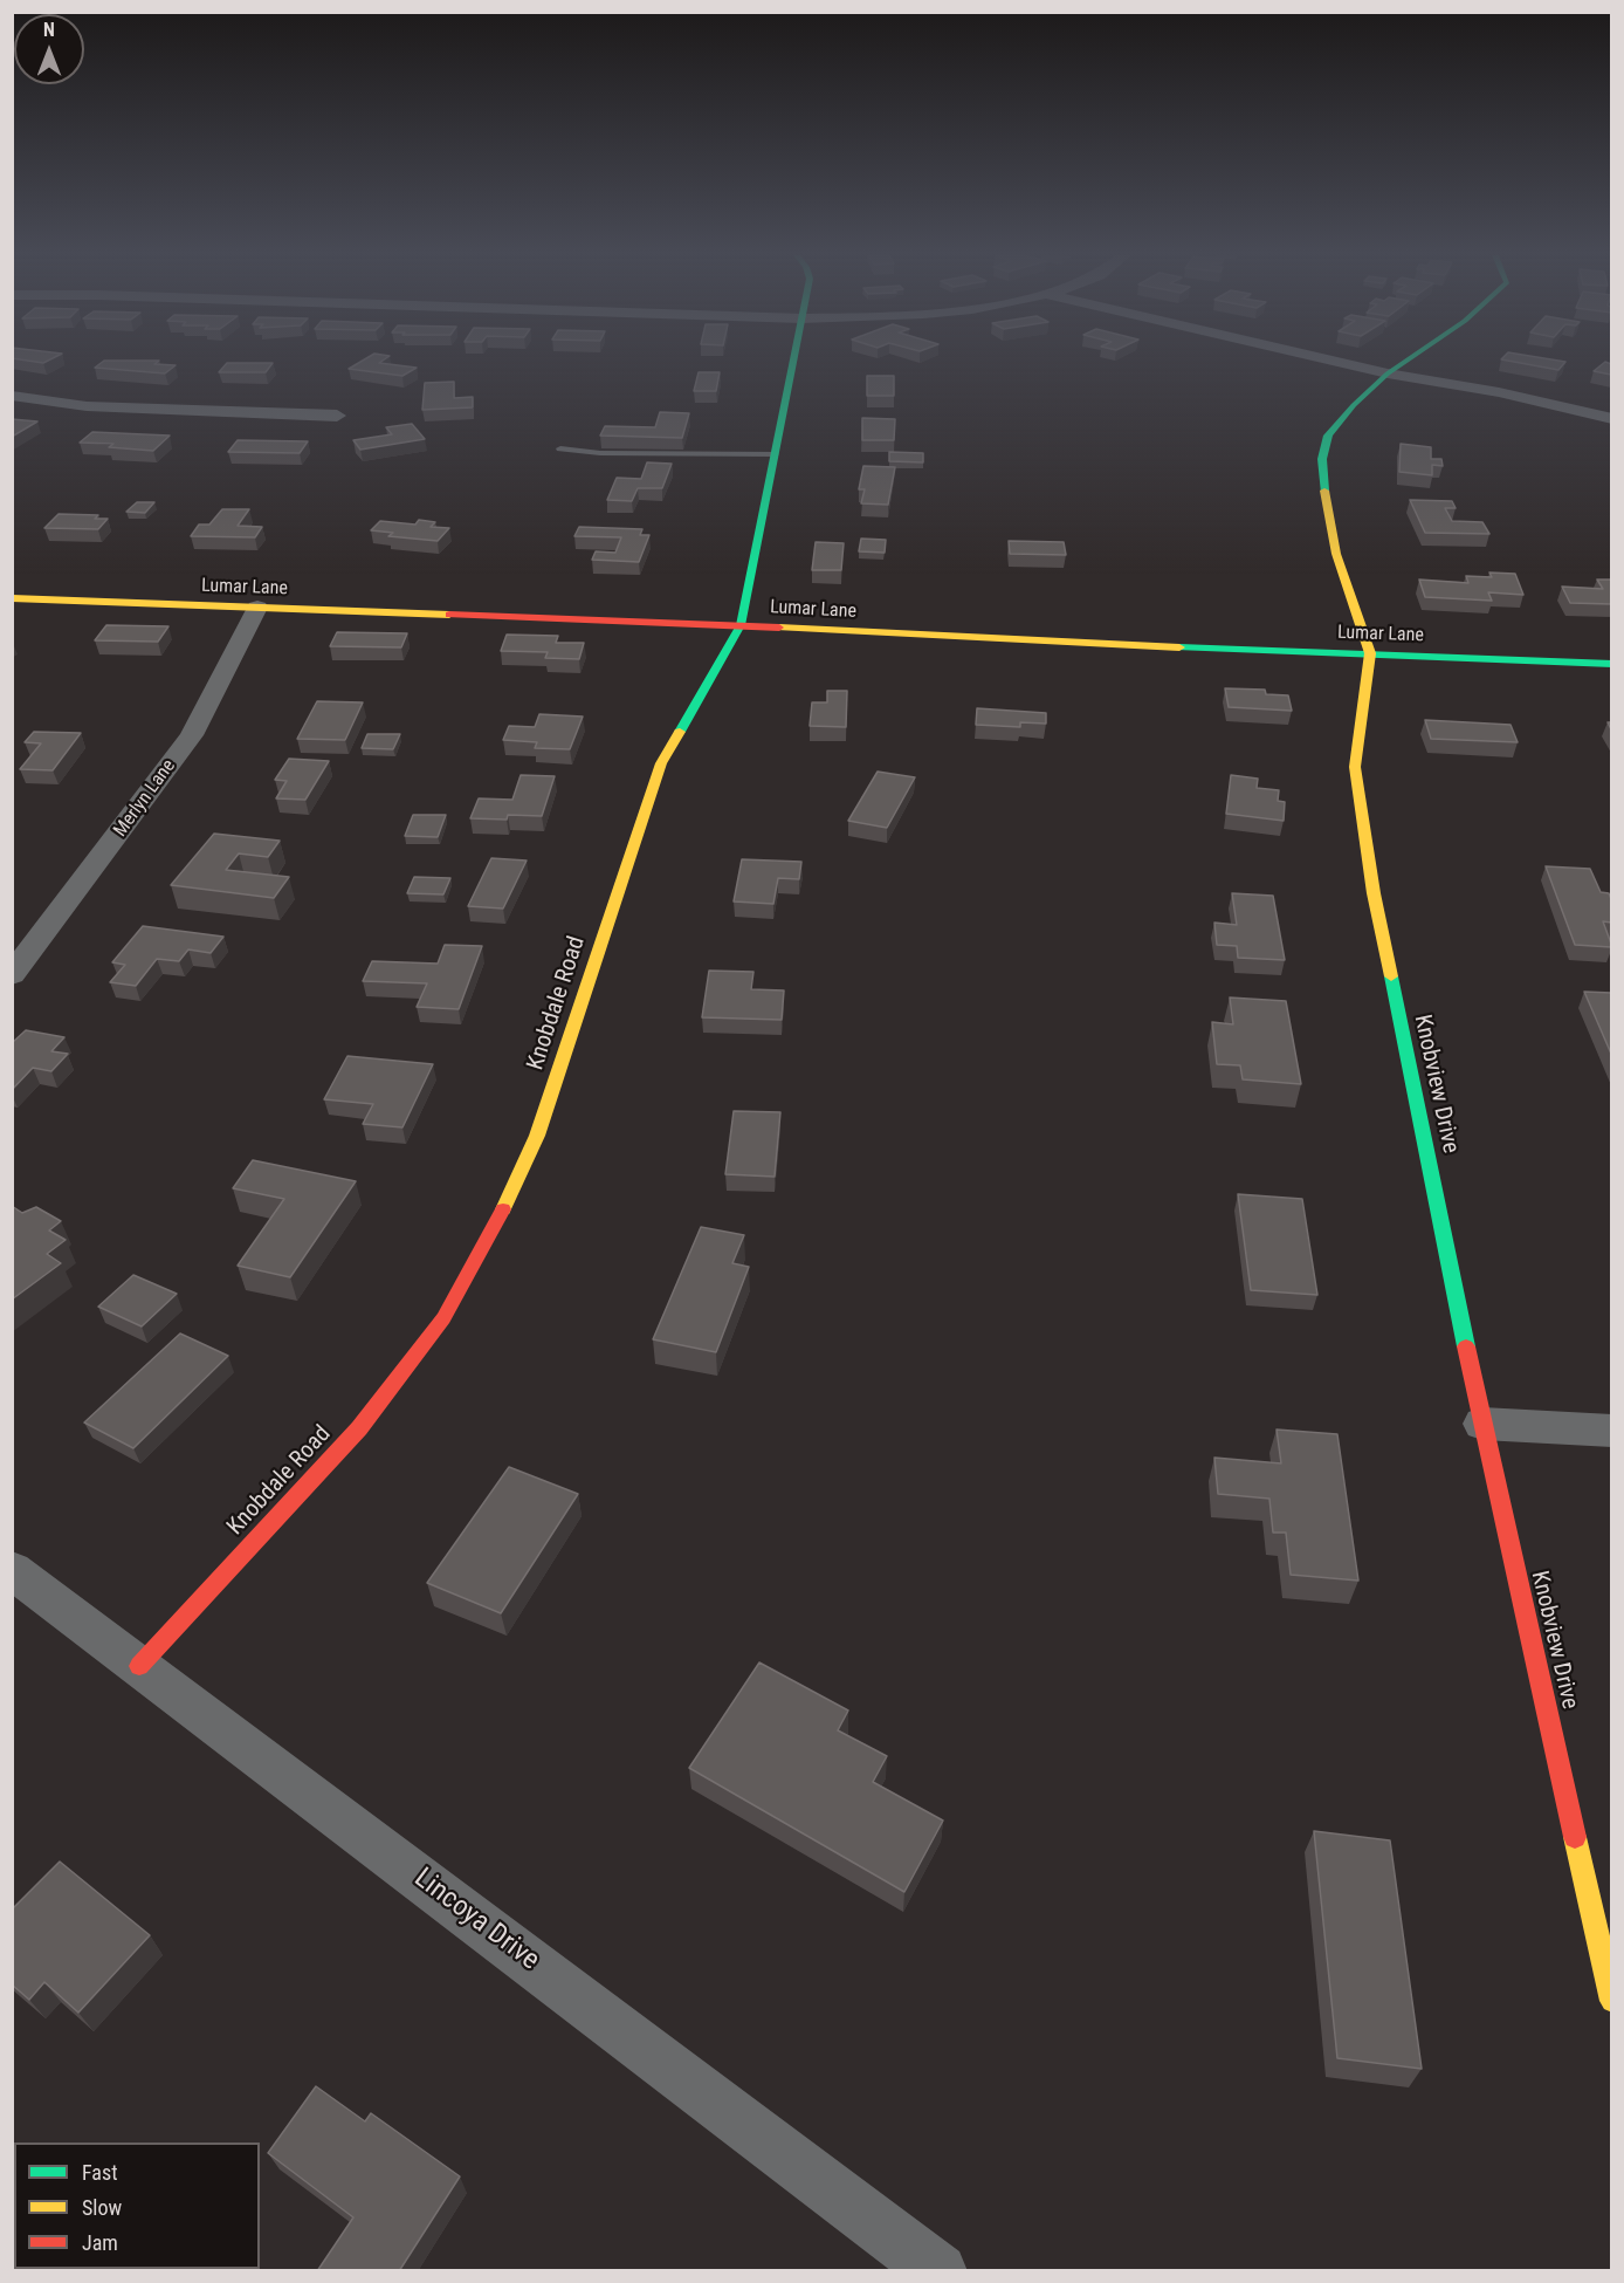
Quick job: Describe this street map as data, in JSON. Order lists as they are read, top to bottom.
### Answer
{
  "streets": {
    "street": [
      "Lumar Lane",
      "Merlyn Lane",
      "Knobdale Road",
      "Knobview Drive",
      "Lincoya Drive"
    ]
  },
  "crossings": [
    ["Lumar Lane", "Merlyn Lane"],
    ["Lumar Lane", "Knobdale Road"],
    ["Lumar Lane", "Knobview Drive"],
    ["Knobdale Road", "Lincoya Drive"]
  ],
  "legend": ["Fast", "Slow", "Jam"],
  "north": "top"
}
